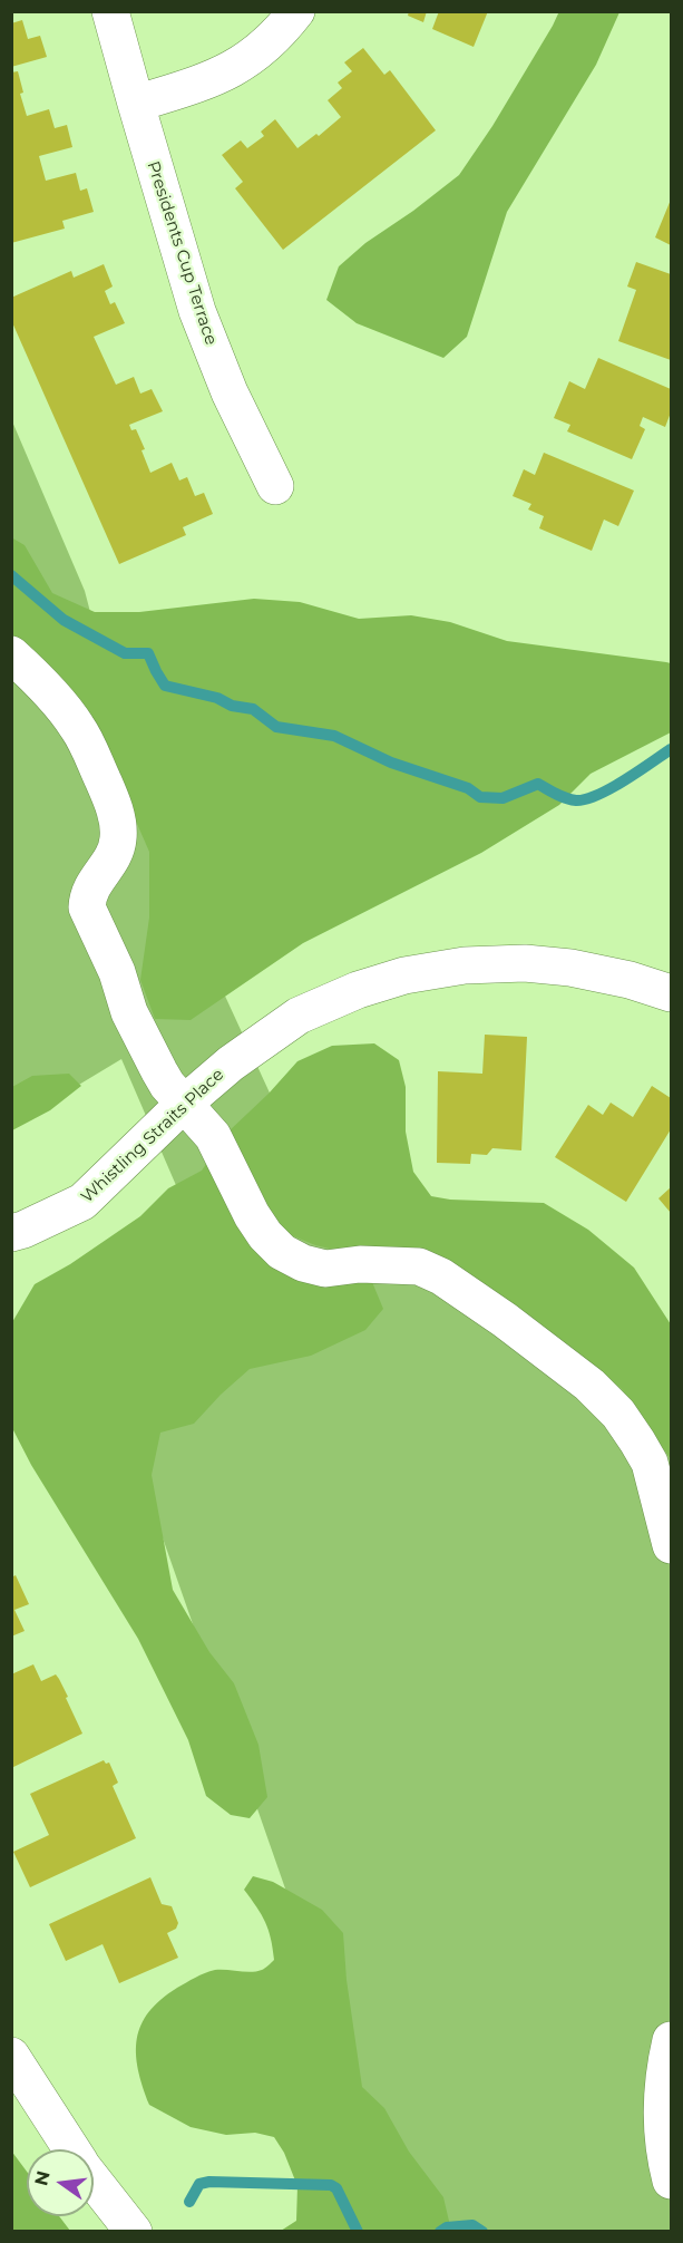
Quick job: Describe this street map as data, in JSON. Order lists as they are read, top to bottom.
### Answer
{
  "streets": {
    "street": ["Presidents Cup Terrace", "Whistling Straits Place"]
  },
  "north": "left"
}
